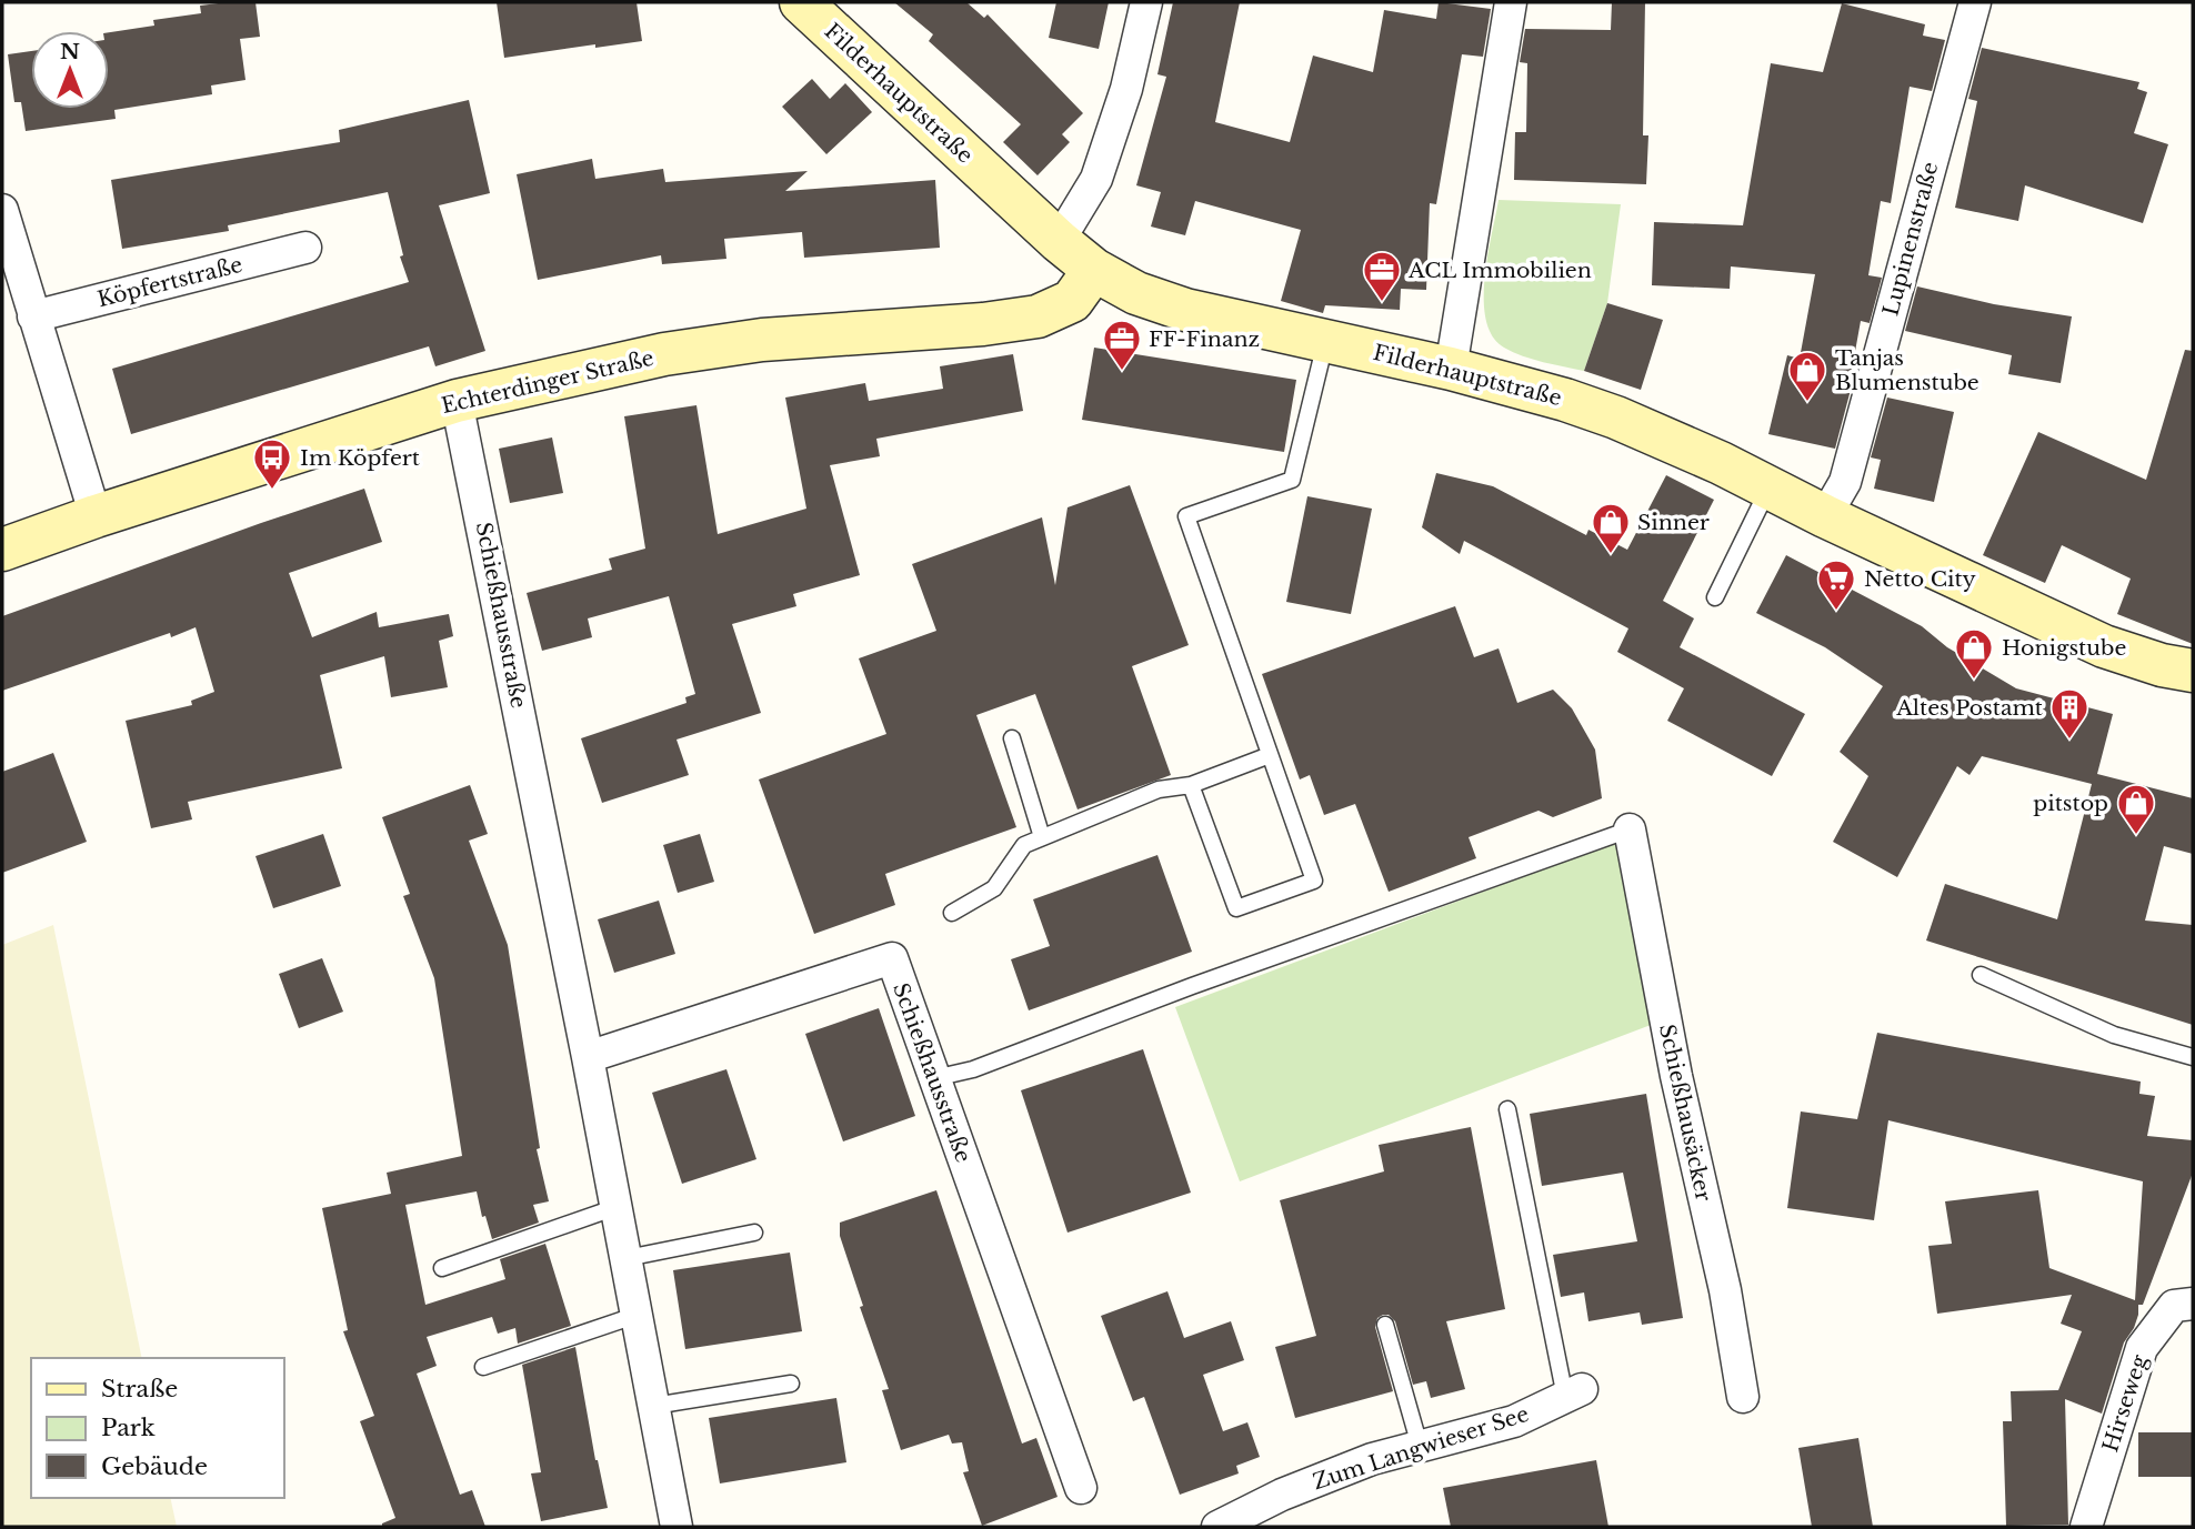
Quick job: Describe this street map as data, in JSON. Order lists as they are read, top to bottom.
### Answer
{
  "streets": {
    "main road": ["Filderhauptstraße", "Echterdinger Straße"],
    "street": [
      "Lupinenstraße",
      "Köpfertstraße",
      "Schießhausstraße",
      "Schießhausäcker",
      "Hirseweg",
      "Zum Langwieser See"
    ]
  },
  "crossings": [
    ["Filderhauptstraße", "Lupinenstraße"],
    ["Filderhauptstraße", "Echterdinger Straße"],
    ["Echterdinger Straße", "Schießhausstraße"]
  ],
  "places": {
    "office": ["ACL Immobilien", "FF-Finanz"],
    "shop": [
      "Tanjas Blumenstube",
      "Sinner",
      "Honigstube",
      "pitstop"
    ],
    "bus stop": ["Im Köpfert"],
    "supermarket": ["Netto City"],
    "building": ["Altes Postamt"]
  },
  "legend": ["Straße", "Park", "Gebäude"],
  "north": "top"
}
